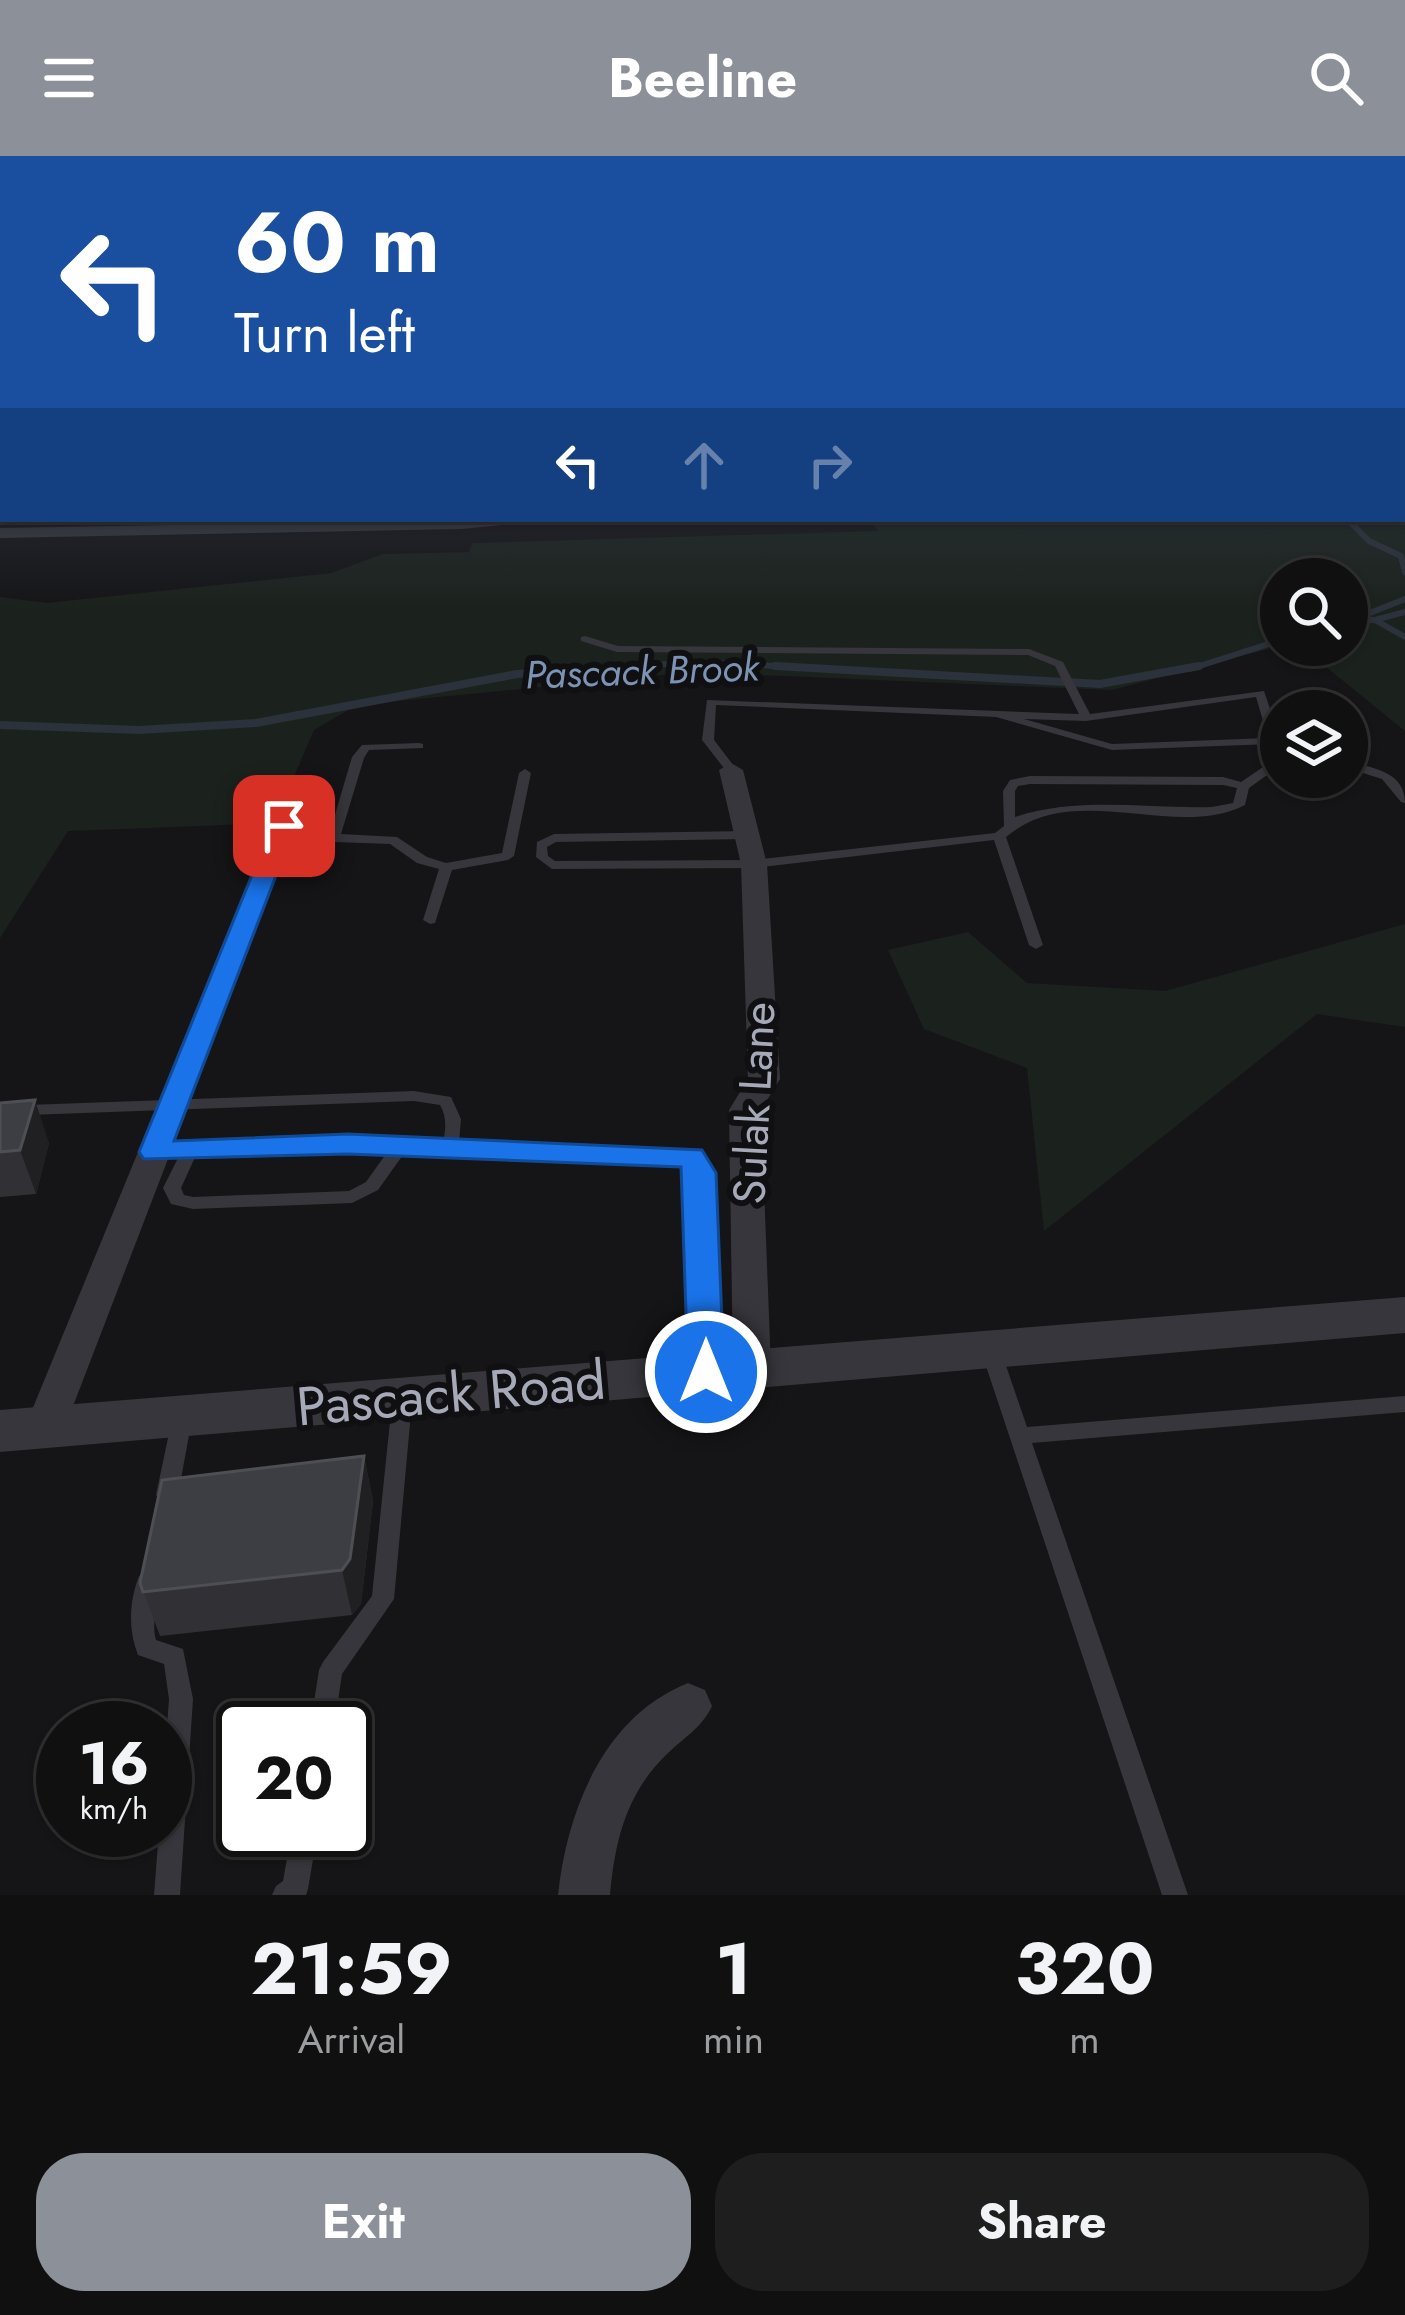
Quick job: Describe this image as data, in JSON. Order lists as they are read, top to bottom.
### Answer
{
  "streets": {
    "street": ["Sulak Lane", "Pascack Road"]
  },
  "crossings": [
    ["Sulak Lane", "Pascack Road"]
  ],
  "water": ["Pascack Brook"],
  "page": {
    "header": "Beeline",
    "turn": ["60 m", "Turn left"],
    "speed": "16 km/h",
    "limit": "20",
    "eta": [
      "21:59",
      "Arrival",
      "1",
      "min",
      "320",
      "m"
    ],
    "buttons": ["Exit", "Share"]
  }
}
